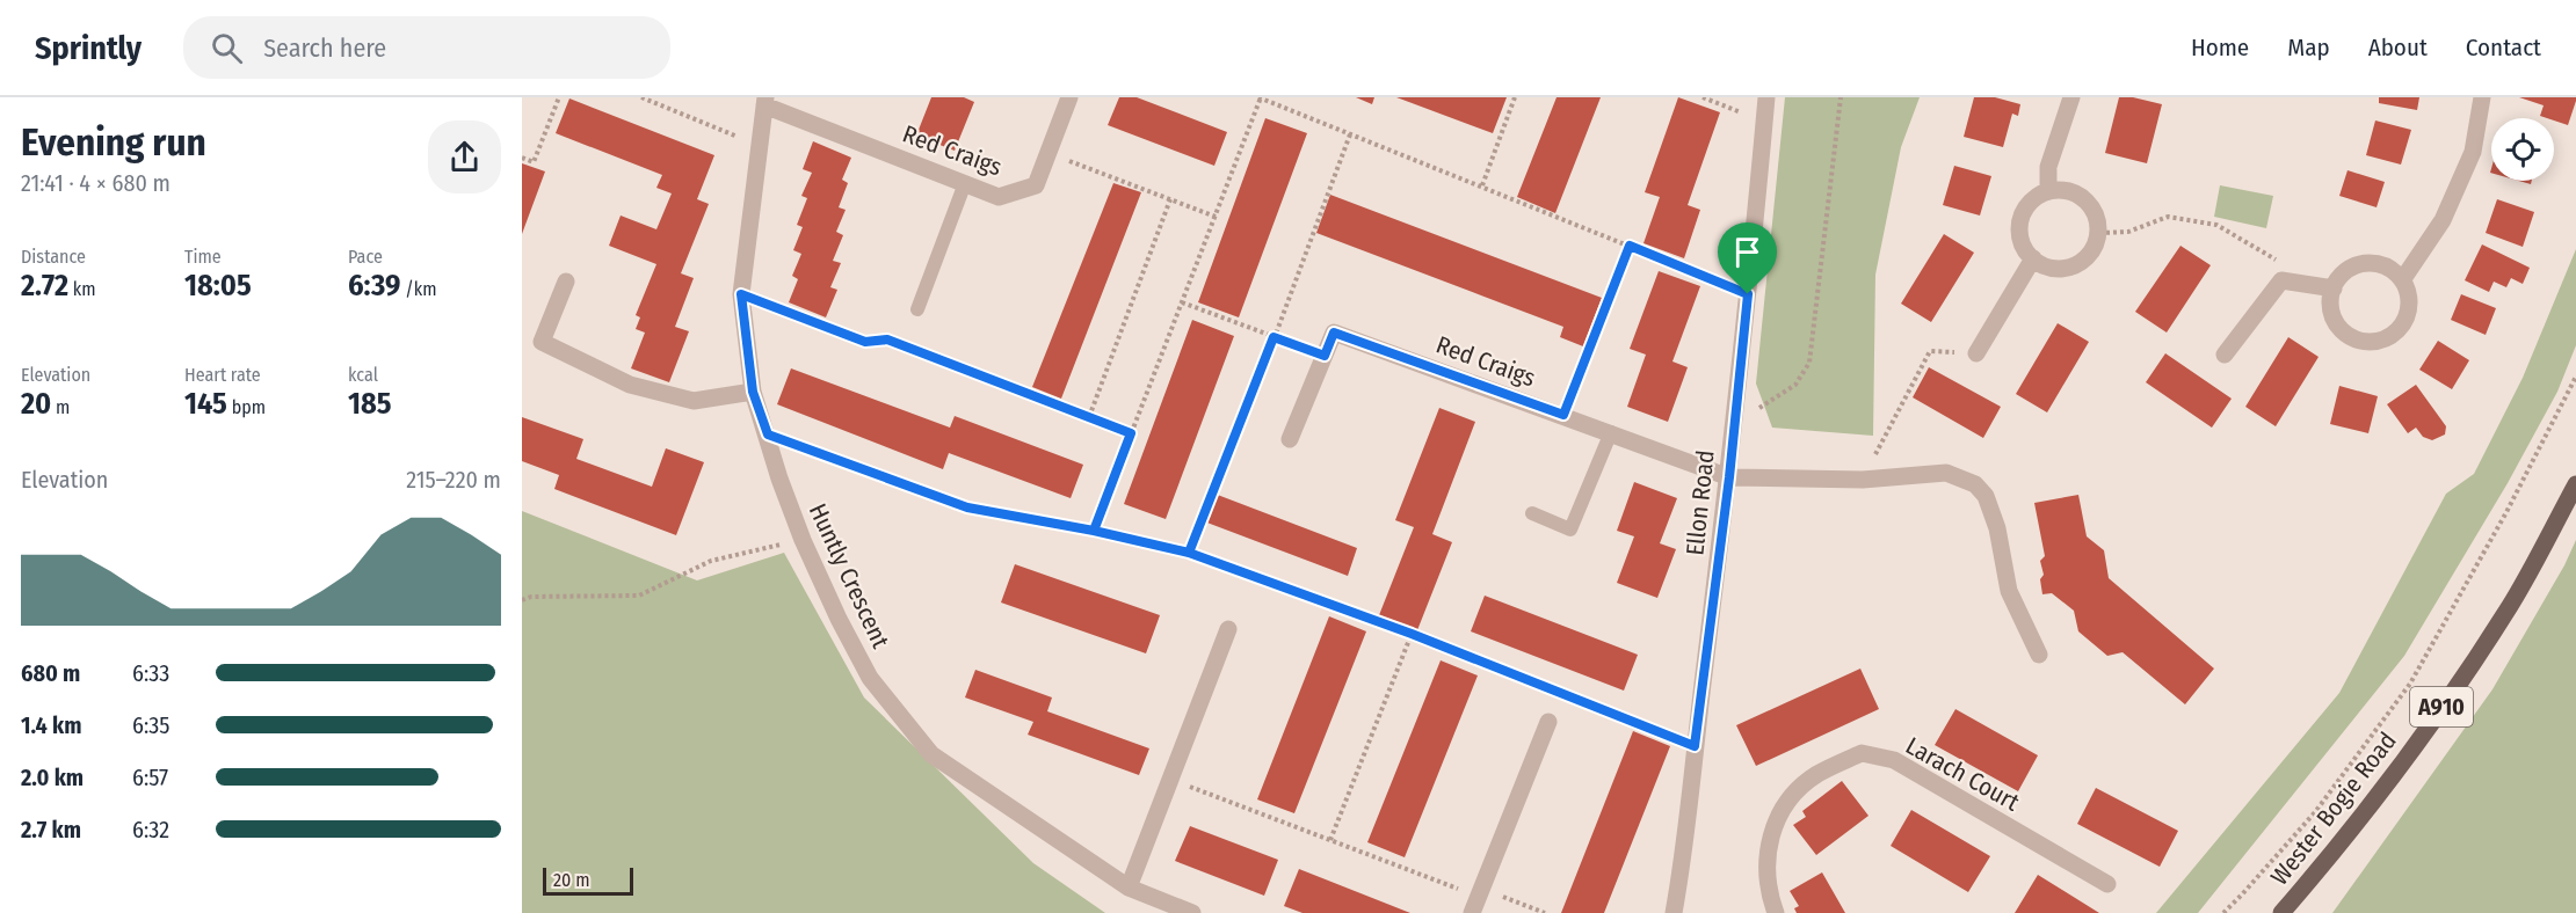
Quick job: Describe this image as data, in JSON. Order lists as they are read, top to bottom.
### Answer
{
  "streets": {
    "main road": ["A910", "Wester Bogie Road"],
    "street": [
      "Red Craigs",
      "Ellon Road",
      "Huntly Crescent",
      "Larach Court"
    ]
  },
  "crossings": [
    ["Red Craigs", "Ellon Road"],
    ["Red Craigs", "Huntly Crescent"]
  ],
  "scale_bar": "20 m",
  "page": {
    "header": "Sprintly",
    "search": "Search here",
    "nav": [
      "Home",
      "Map",
      "About",
      "Contact"
    ],
    "heading": ["Evening run", "21:41 · 4 × 680 m"],
    "stats": [
      ["Distance", "2.72 km"],
      ["Time", "18:05"],
      ["Pace", "6:39 /km"],
      ["Elevation", "20 m"],
      ["Heart rate", "145 bpm"],
      ["kcal", "185"]
    ],
    "chart": ["Elevation", "215–220 m"],
    "list": [
      {
        "name": "680 m",
        "note": "6:33"
      },
      {
        "name": "1.4 km",
        "note": "6:35"
      },
      {
        "name": "2.0 km",
        "note": "6:57"
      },
      {
        "name": "2.7 km",
        "note": "6:32"
      }
    ],
    "scale": "20 m"
  }
}
